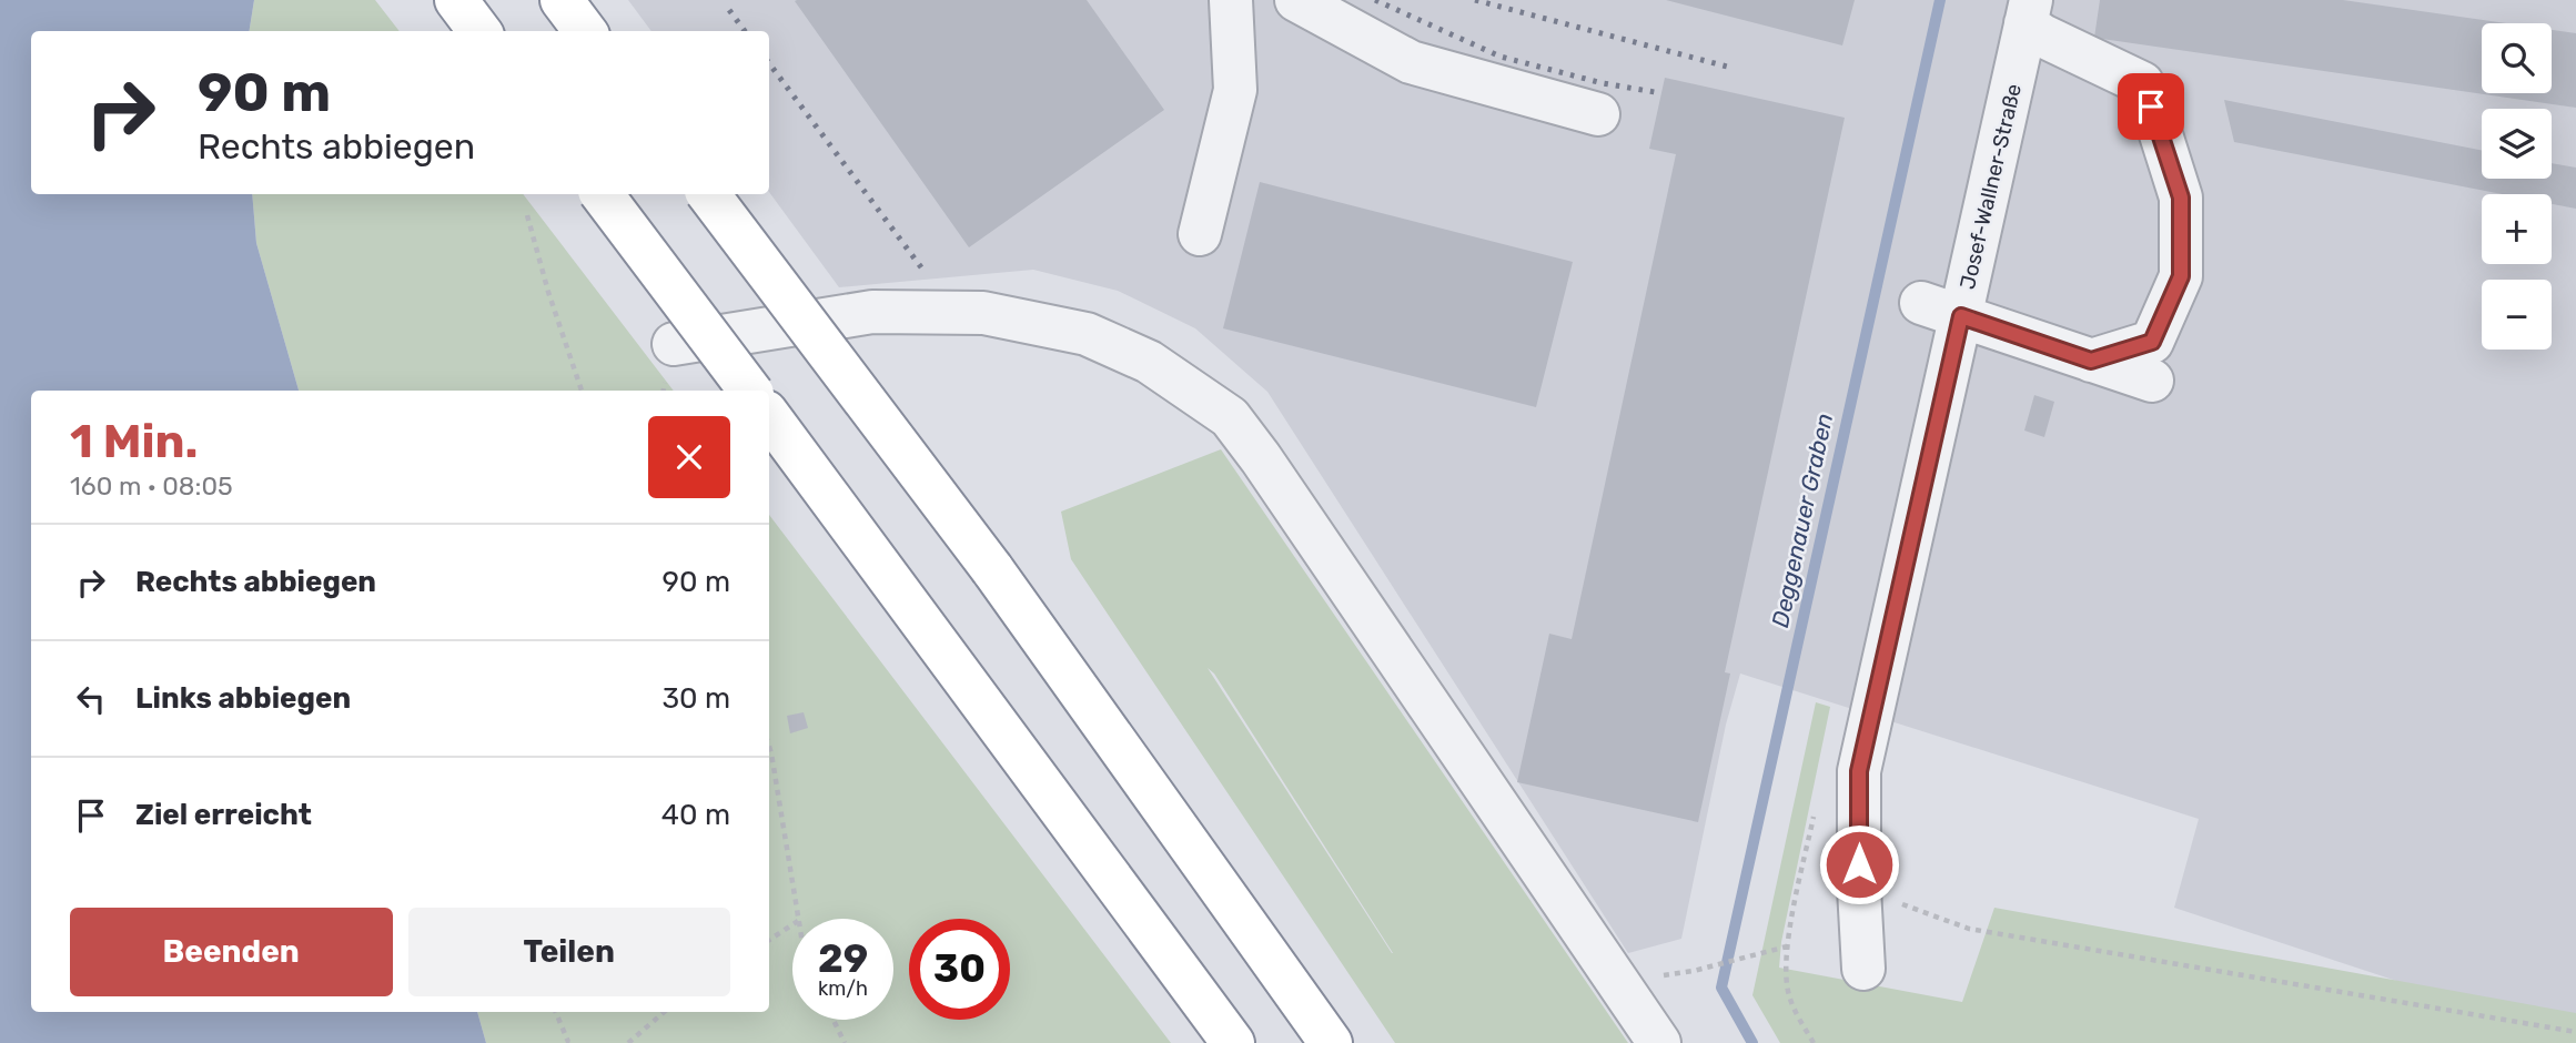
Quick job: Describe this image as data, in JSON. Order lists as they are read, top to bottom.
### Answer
{
  "streets": {
    "street": ["Josef-Wallner-Straße"]
  },
  "water": ["Deggenauer Graben"],
  "page": {
    "map_buttons": ["+", "−"],
    "turn": ["90 m", "Rechts abbiegen"],
    "heading": ["1 Min.", "160 m · 08:05"],
    "list": [
      {
        "name": "Rechts abbiegen",
        "value": "90 m"
      },
      {
        "name": "Links abbiegen",
        "value": "30 m"
      },
      {
        "name": "Ziel erreicht",
        "value": "40 m"
      }
    ],
    "buttons": ["Beenden", "Teilen"],
    "speed": "29 km/h",
    "limit": "30"
  }
}
